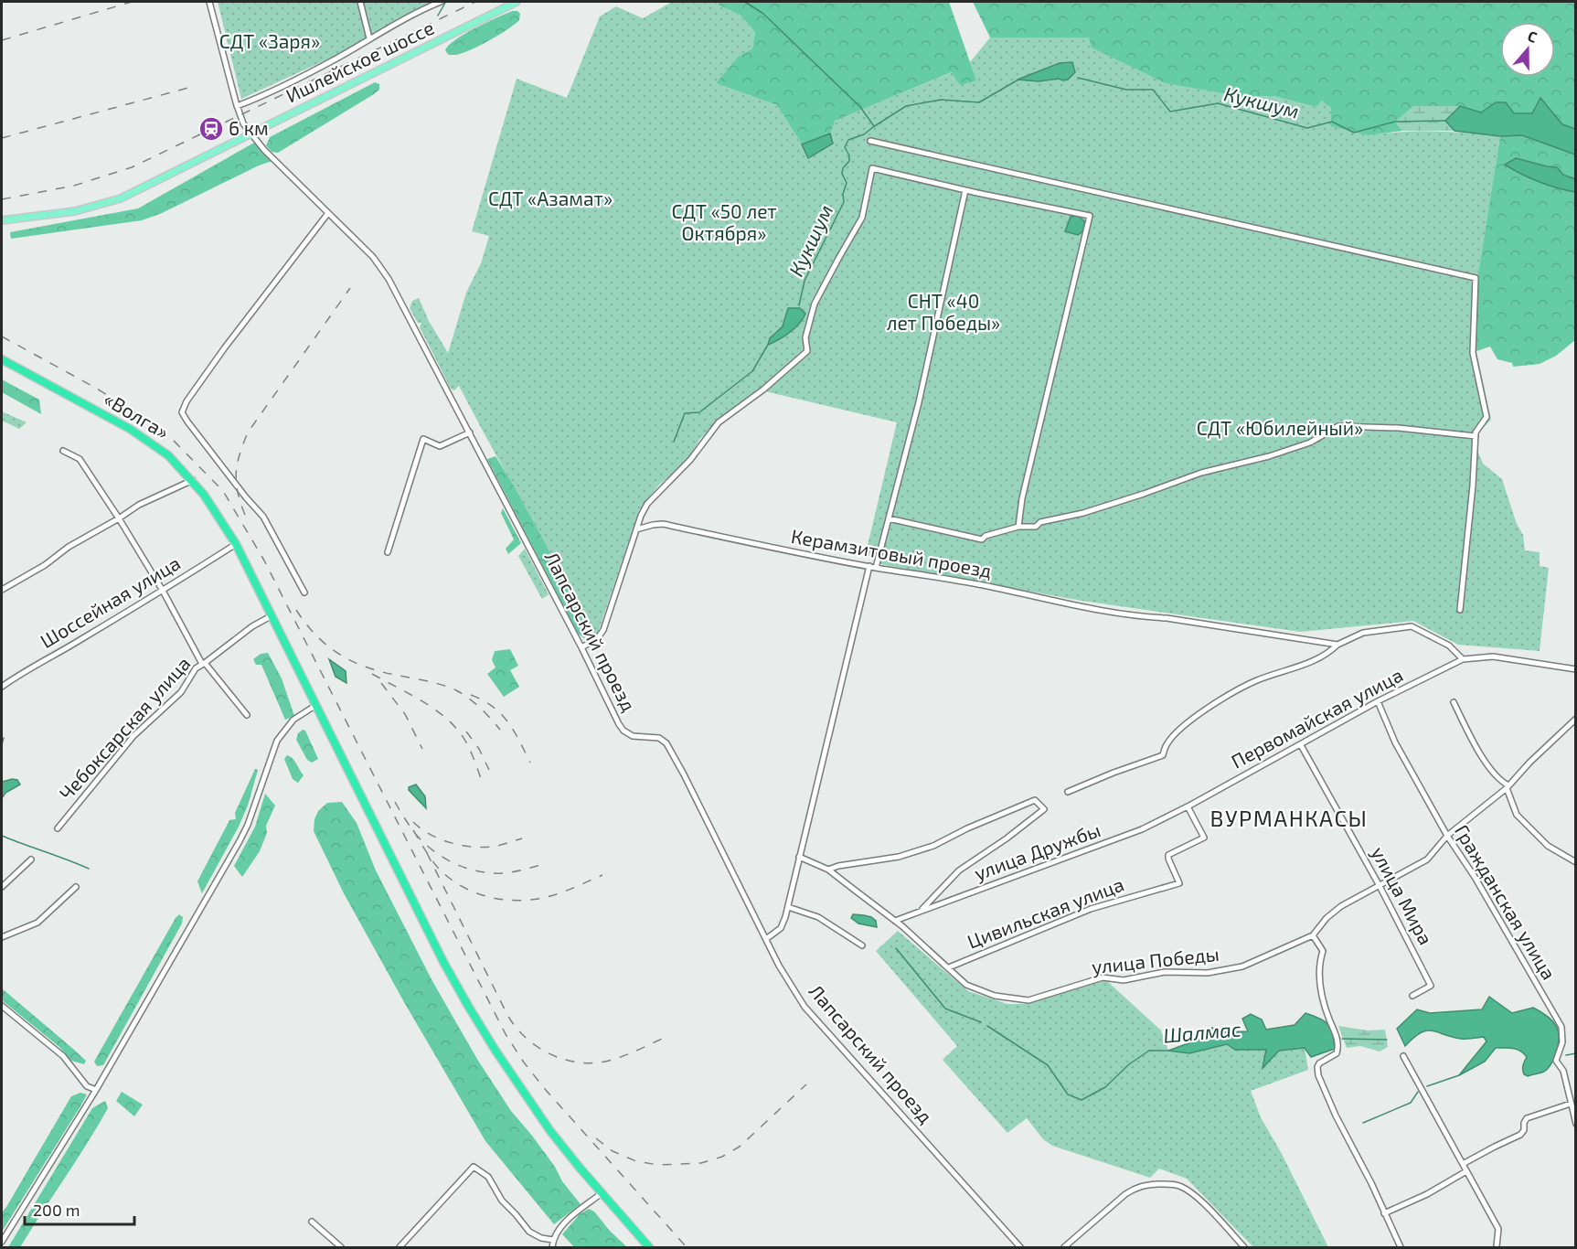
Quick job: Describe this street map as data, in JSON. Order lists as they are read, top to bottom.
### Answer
{
  "streets": {
    "highway": ["«Волга»"],
    "main road": ["Ишлейское шоссе"],
    "street": [
      "Керамзитовый проезд",
      "Шоссейная улица",
      "Лапсарский проезд",
      "Первомайская улица",
      "Чебоксарская улица",
      "улица Дружбы",
      "улица Мира",
      "Гражданская улица",
      "Цивильская улица",
      "улица Победы"
    ]
  },
  "crossings": [
    ["Ишлейское шоссе", "Лапсарский проезд"],
    ["«Волга»", "Шоссейная улица"],
    ["«Волга»", "Чебоксарская улица"],
    ["Первомайская улица", "улица Дружбы"],
    ["Первомайская улица", "улица Мира"],
    ["Первомайская улица", "Гражданская улица"],
    ["Первомайская улица", "Цивильская улица"],
    ["улица Дружбы", "Цивильская улица"],
    ["улица Дружбы", "улица Победы"],
    ["улица Мира", "улица Победы"],
    ["Гражданская улица", "улица Победы"],
    ["Цивильская улица", "улица Победы"]
  ],
  "districts": ["ВУРМАНКАСЫ"],
  "water": ["Кукшум", "Шалмас"],
  "parks": [
    "СДТ «Заря»",
    "СДТ «Азамат»",
    "СДТ «50 лет Октября»",
    "СНТ «40 лет Победы»",
    "СДТ «Юбилейный»"
  ],
  "places": {
    "station": ["6 км"]
  },
  "scale_bar": "200 m",
  "north": "top"
}
